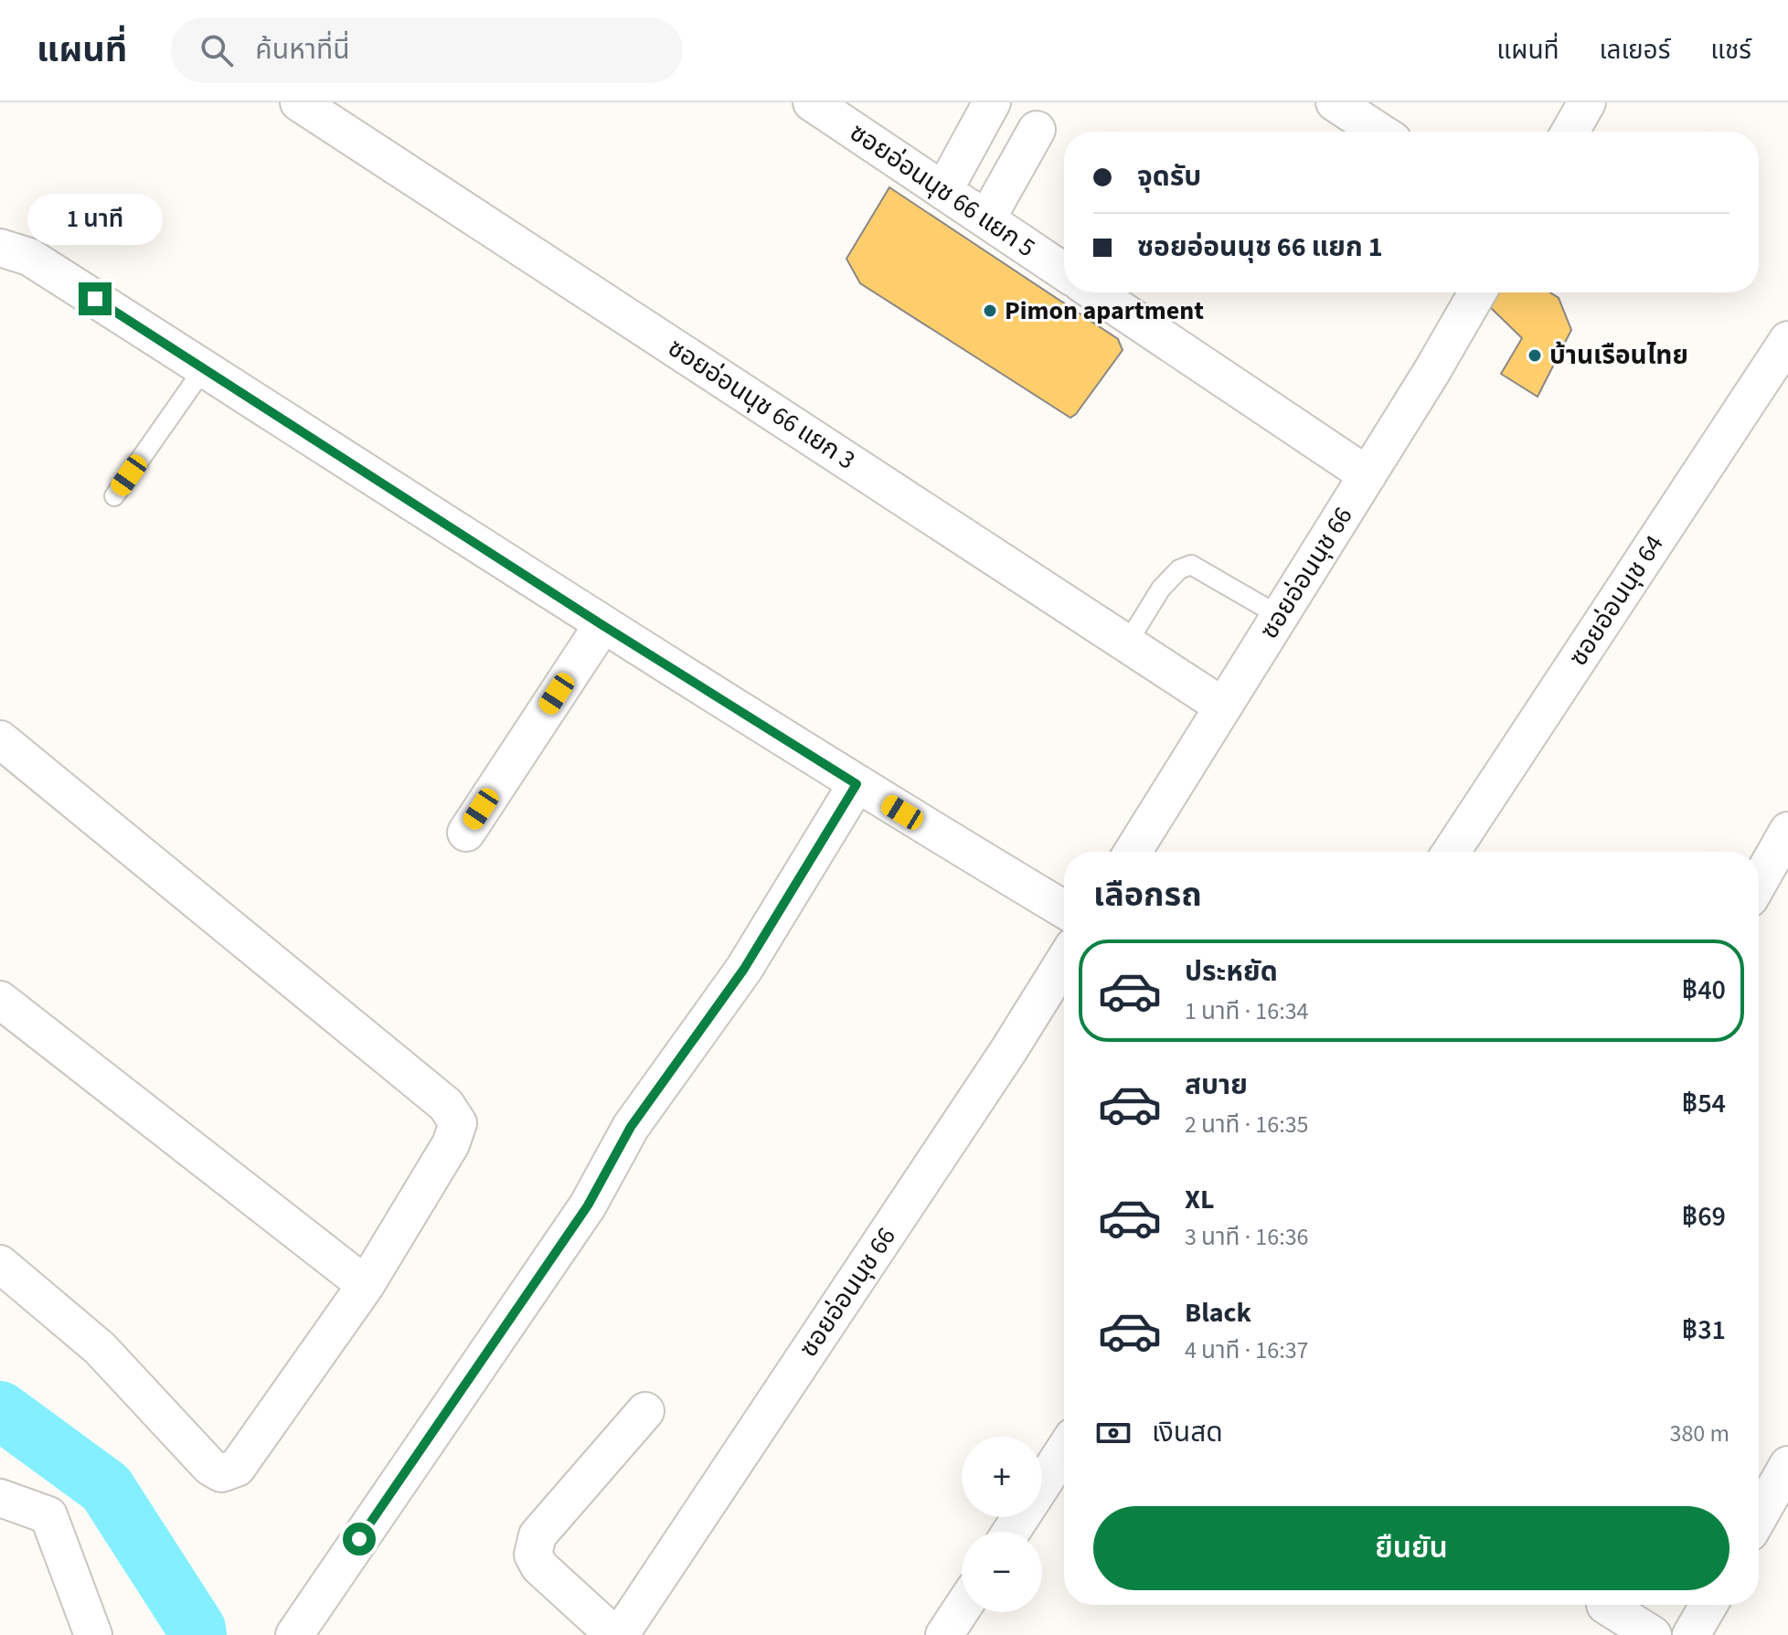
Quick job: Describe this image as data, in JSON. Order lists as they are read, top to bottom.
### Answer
{
  "streets": {
    "street": [
      "ซอยอ่อนนุช 66 แยก 5",
      "ซอยอ่อนนุช 66 แยก 3",
      "ซอยอ่อนนุช 66",
      "ซอยอ่อนนุช 64"
    ]
  },
  "crossings": [
    ["ซอยอ่อนนุช 66 แยก 3", "ซอยอ่อนนุช 66"]
  ],
  "places": ["Pimon apartment", "บ้านเรือนไทย"],
  "page": {
    "header": "แผนที่",
    "search": "ค้นหาที่นี่",
    "nav": ["แผนที่", "เลเยอร์", "แชร์"],
    "banner": ["จุดรับ", "ซอยอ่อนนุช 66 แยก 1"],
    "bubble": "1 นาที",
    "heading": "เลือกรถ",
    "list": [
      {
        "name": "ประหยัด",
        "note": "1 นาที · 16:34",
        "value": "฿40"
      },
      {
        "name": "สบาย",
        "note": "2 นาที · 16:35",
        "value": "฿54"
      },
      {
        "name": "XL",
        "note": "3 นาที · 16:36",
        "value": "฿69"
      },
      {
        "name": "Black",
        "note": "4 นาที · 16:37",
        "value": "฿31"
      }
    ],
    "pay": ["เงินสด", "380 m"],
    "map_buttons": ["+", "−"],
    "buttons": "ยืนยัน"
  }
}
